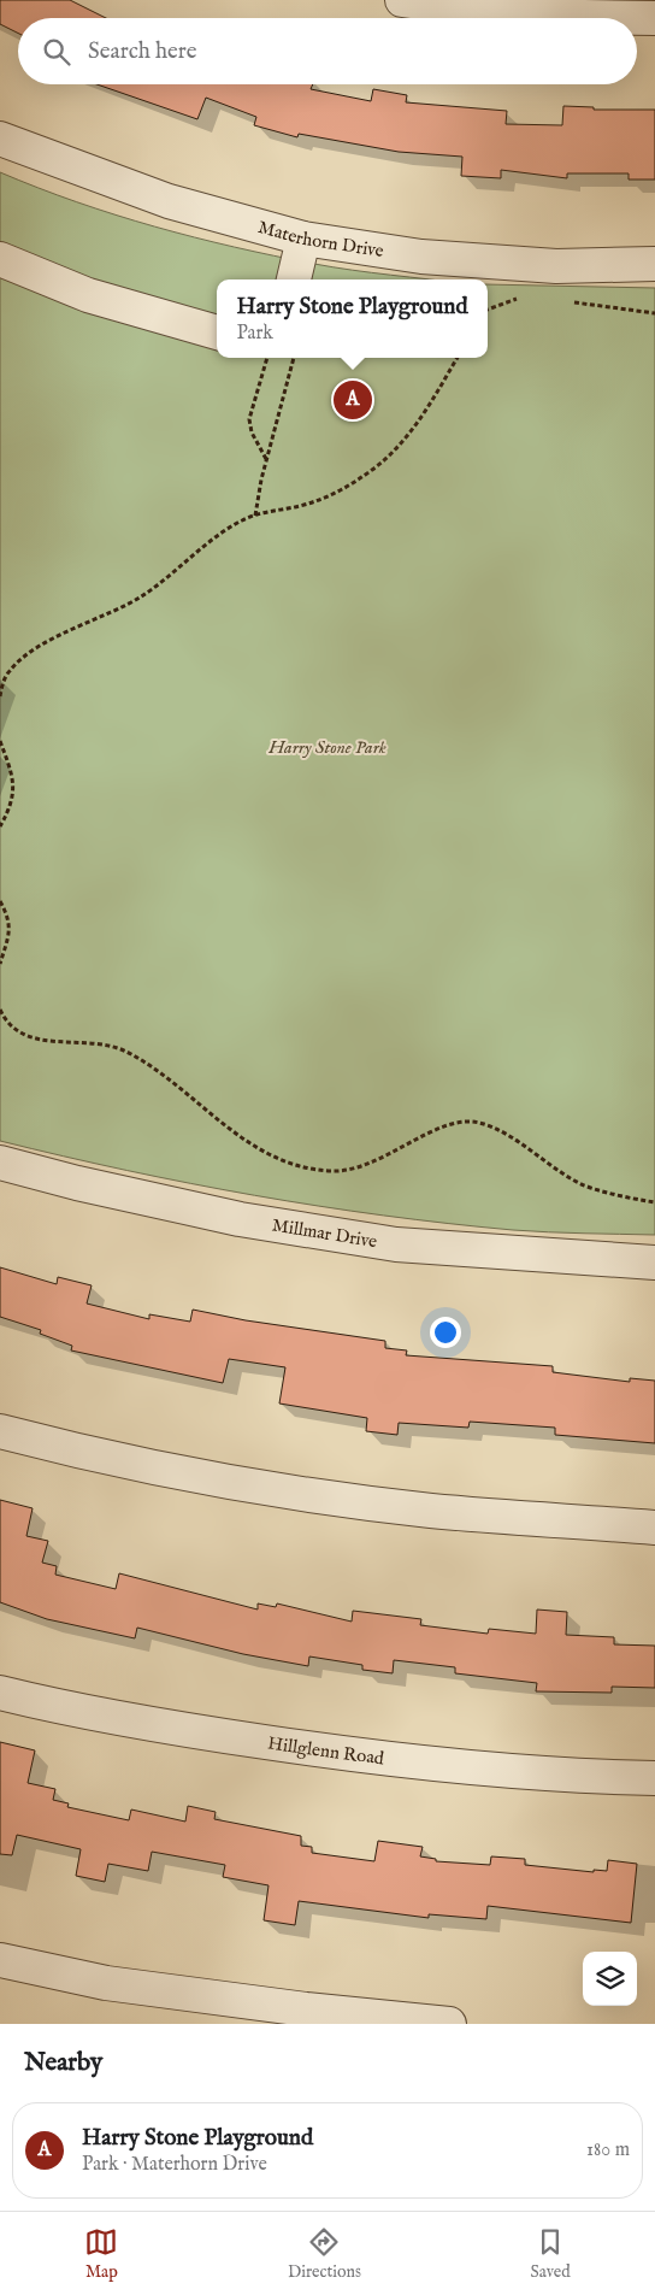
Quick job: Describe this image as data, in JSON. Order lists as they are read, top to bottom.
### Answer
{
  "streets": {
    "street": ["Materhorn Drive", "Millmar Drive", "Hillglenn Road"]
  },
  "parks": ["Harry Stone Park"],
  "page": {
    "search": "Search here",
    "popup": ["Harry Stone Playground", "Park"],
    "pins": "A",
    "heading": "Nearby",
    "list": [
      {
        "mark": "A",
        "name": "Harry Stone Playground",
        "note": "Park · Materhorn Drive",
        "value": "180 m"
      }
    ],
    "nav": ["Map", "Directions", "Saved"]
  }
}
